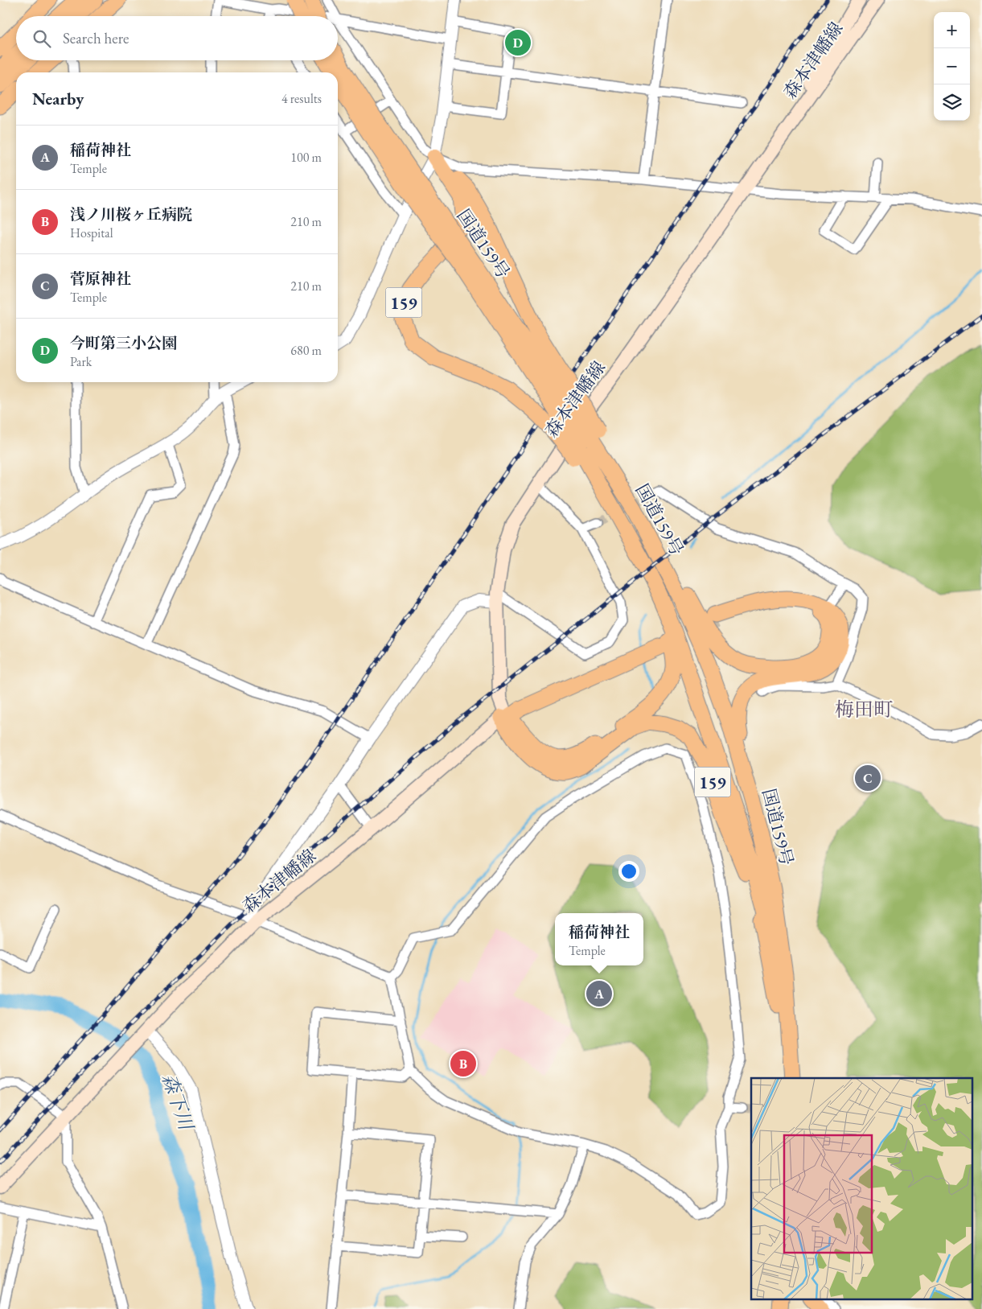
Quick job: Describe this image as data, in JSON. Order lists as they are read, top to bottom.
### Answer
{
  "streets": {
    "highway": ["国道159号", "159"],
    "main road": ["森本津幡線"]
  },
  "crossings": [
    ["森本津幡線", "159"],
    ["国道159号", "159"]
  ],
  "districts": ["梅田町"],
  "water": ["森下川"],
  "page": {
    "map_buttons": ["+", "−"],
    "search": "Search here",
    "pins": [
      "D",
      "C",
      "A",
      "B"
    ],
    "heading": ["Nearby", "4 results"],
    "list": [
      {
        "mark": "A",
        "name": "稲荷神社",
        "note": "Temple",
        "value": "100 m"
      },
      {
        "mark": "B",
        "name": "浅ノ川桜ヶ丘病院",
        "note": "Hospital",
        "value": "210 m"
      },
      {
        "mark": "C",
        "name": "菅原神社",
        "note": "Temple",
        "value": "210 m"
      },
      {
        "mark": "D",
        "name": "今町第三小公園",
        "note": "Park",
        "value": "680 m"
      }
    ],
    "popup": ["稲荷神社", "Temple"]
  }
}
